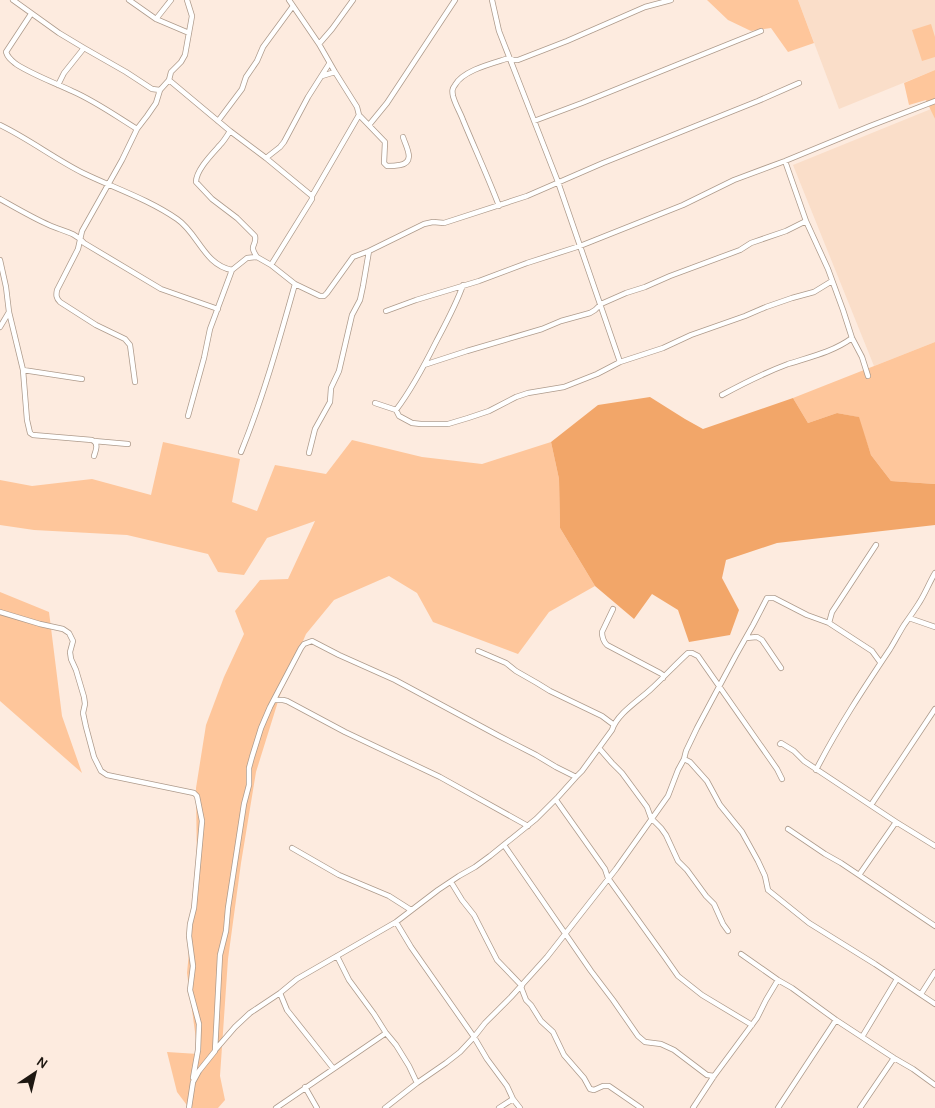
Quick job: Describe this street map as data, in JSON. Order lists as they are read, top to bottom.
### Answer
{
  "north": "top right"
}
